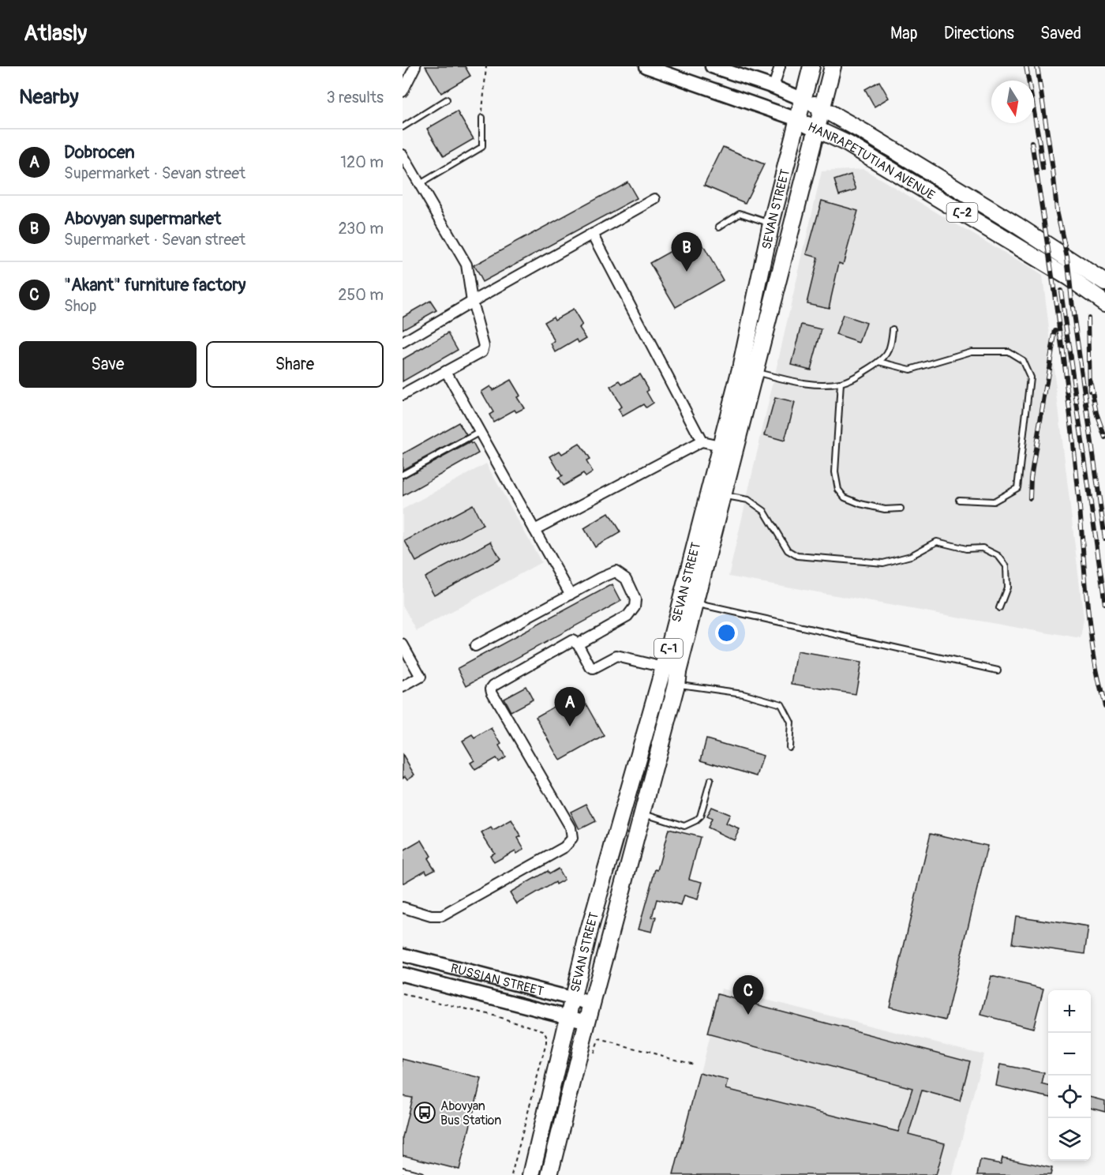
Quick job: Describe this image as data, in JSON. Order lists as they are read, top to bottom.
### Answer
{
  "streets": {
    "main road": [
      "HANRAPETUTIAN AVENUE",
      "SEVAN STREET",
      "Հ-2",
      "Հ-1",
      "RUSSIAN STREET"
    ]
  },
  "crossings": [
    ["HANRAPETUTIAN AVENUE", "SEVAN STREET"],
    ["HANRAPETUTIAN AVENUE", "Հ-1"],
    ["SEVAN STREET", "Հ-1"],
    ["SEVAN STREET", "RUSSIAN STREET"]
  ],
  "places": {
    "bus stop": ["Abovyan Bus Station"]
  },
  "north": "bottom",
  "page": {
    "header": "Atlasly",
    "nav": ["Map", "Directions", "Saved"],
    "heading": ["Nearby", "3 results"],
    "list": [
      {
        "mark": "A",
        "name": "Dobrocen",
        "note": "Supermarket · Sevan street",
        "value": "120 m"
      },
      {
        "mark": "B",
        "name": "Abovyan supermarket",
        "note": "Supermarket · Sevan street",
        "value": "230 m"
      },
      {
        "mark": "C",
        "name": "\"Akant\" furniture factory",
        "note": "Shop",
        "value": "250 m"
      }
    ],
    "pins": ["B", "A", "C"],
    "buttons": ["Save", "Share"],
    "map_buttons": ["+", "−"]
  }
}
